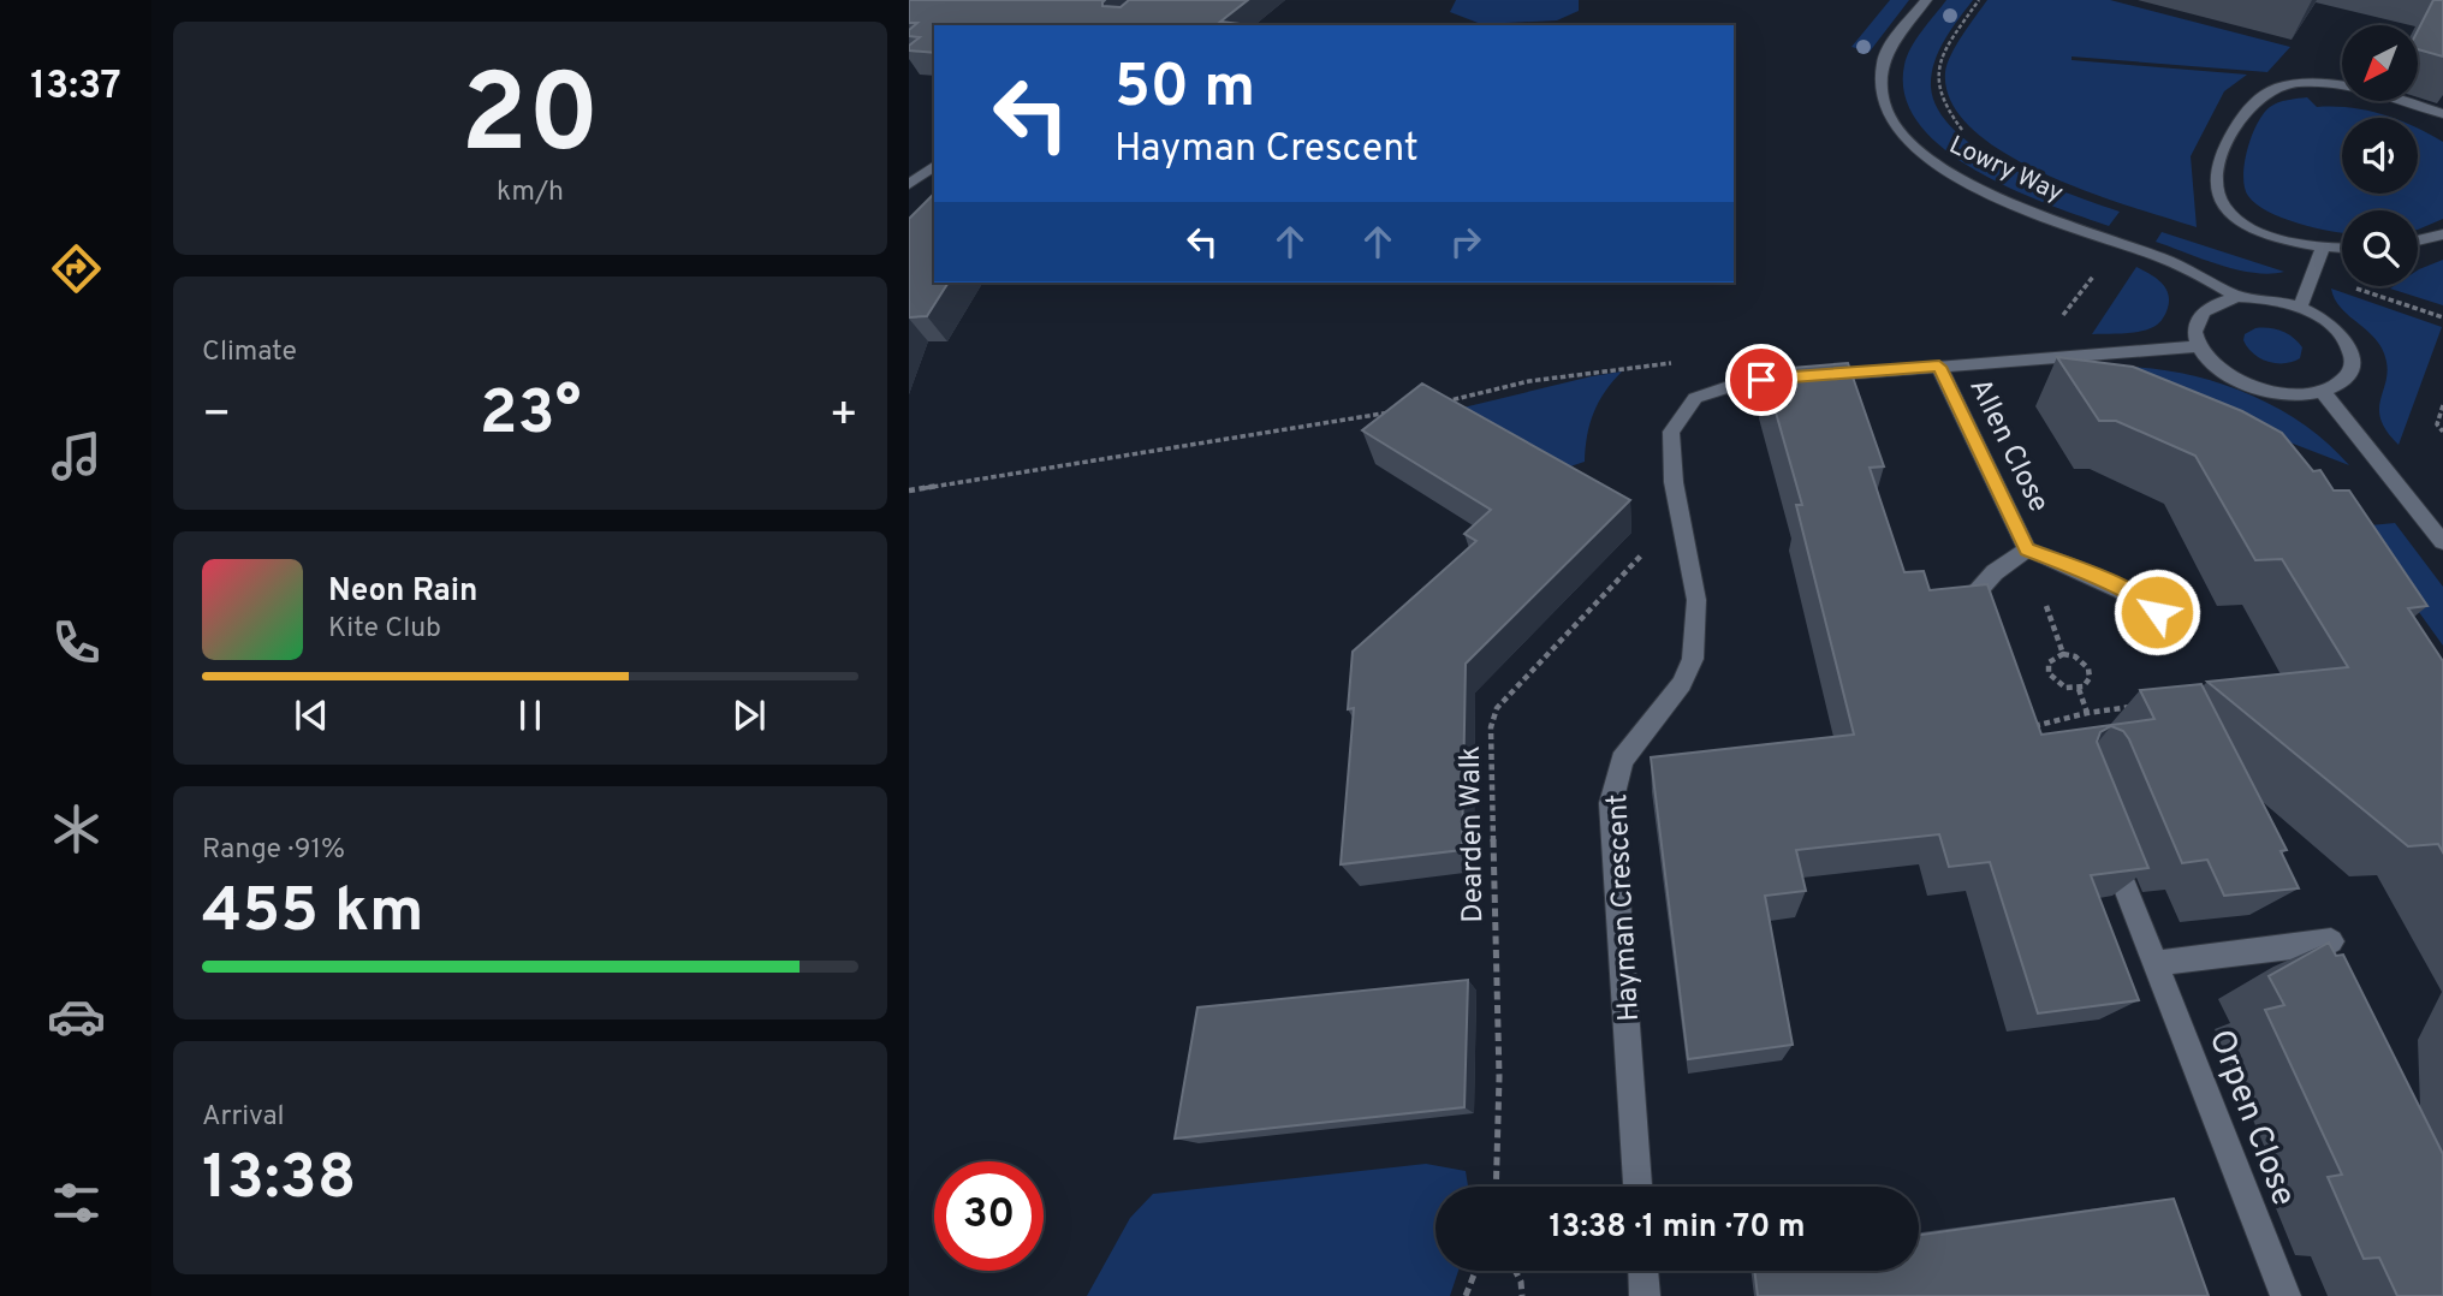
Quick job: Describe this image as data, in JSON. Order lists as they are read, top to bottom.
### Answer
{
  "streets": {
    "street": [
      "Lowry Way",
      "Allen Close",
      "Hayman Crescent",
      "Orpen Close"
    ],
    "path": ["Dearden Walk"]
  },
  "crossings": [
    ["Lowry Way", "Hayman Crescent"],
    ["Allen Close", "Hayman Crescent"],
    ["Dearden Walk", "Hayman Crescent"]
  ],
  "north": "bottom left",
  "page": {
    "tabs": "13:37",
    "tile": [
      ["20", "km/h"],
      "Climate",
      ["Range · 91%", "455 km"],
      ["Arrival", "13:38"]
    ],
    "turn": ["50 m", "Hayman Crescent"],
    "heat": ["−", "23°", "+"],
    "song": ["Neon Rain", "Kite Club"],
    "limit": "30",
    "trip": "13:38 · 1 min · 70 m"
  }
}
